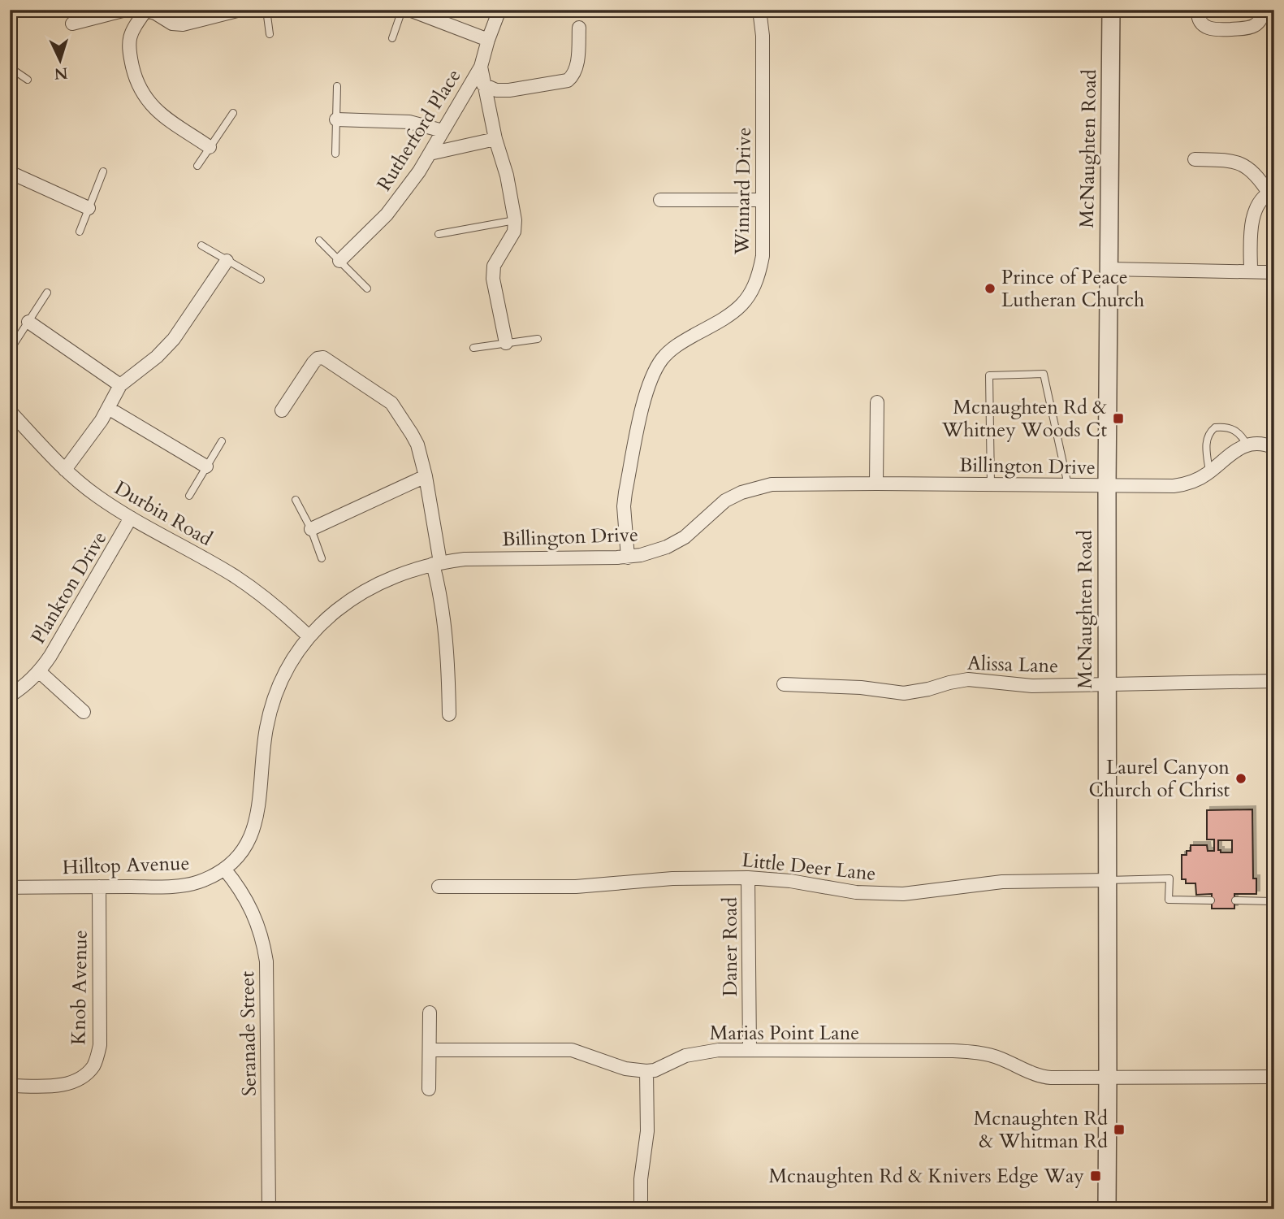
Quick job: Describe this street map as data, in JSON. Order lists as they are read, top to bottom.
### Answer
{
  "streets": {
    "street": [
      "Rutherford Place",
      "McNaughten Road",
      "Winnard Drive",
      "Billington Drive",
      "Durbin Road",
      "Plankton Drive",
      "Alissa Lane",
      "Hilltop Avenue",
      "Little Deer Lane",
      "Daner Road",
      "Knob Avenue",
      "Marias Point Lane",
      "Seranade Street"
    ]
  },
  "crossings": [
    ["McNaughten Road", "Billington Drive"],
    ["McNaughten Road", "Alissa Lane"],
    ["McNaughten Road", "Little Deer Lane"],
    ["McNaughten Road", "Marias Point Lane"],
    ["Winnard Drive", "Billington Drive"],
    ["Billington Drive", "Durbin Road"],
    ["Billington Drive", "Hilltop Avenue"],
    ["Durbin Road", "Plankton Drive"],
    ["Durbin Road", "Hilltop Avenue"],
    ["Hilltop Avenue", "Knob Avenue"],
    ["Hilltop Avenue", "Seranade Street"],
    ["Little Deer Lane", "Daner Road"],
    ["Daner Road", "Marias Point Lane"]
  ],
  "places": {
    "other": ["Prince of Peace Lutheran Church", "Laurel Canyon Church of Christ"],
    "transit": ["Mcnaughten Rd & Whitney Woods Ct", "Mcnaughten Rd & Whitman Rd", "Mcnaughten Rd & Knivers Edge Way"]
  },
  "north": "bottom"
}
